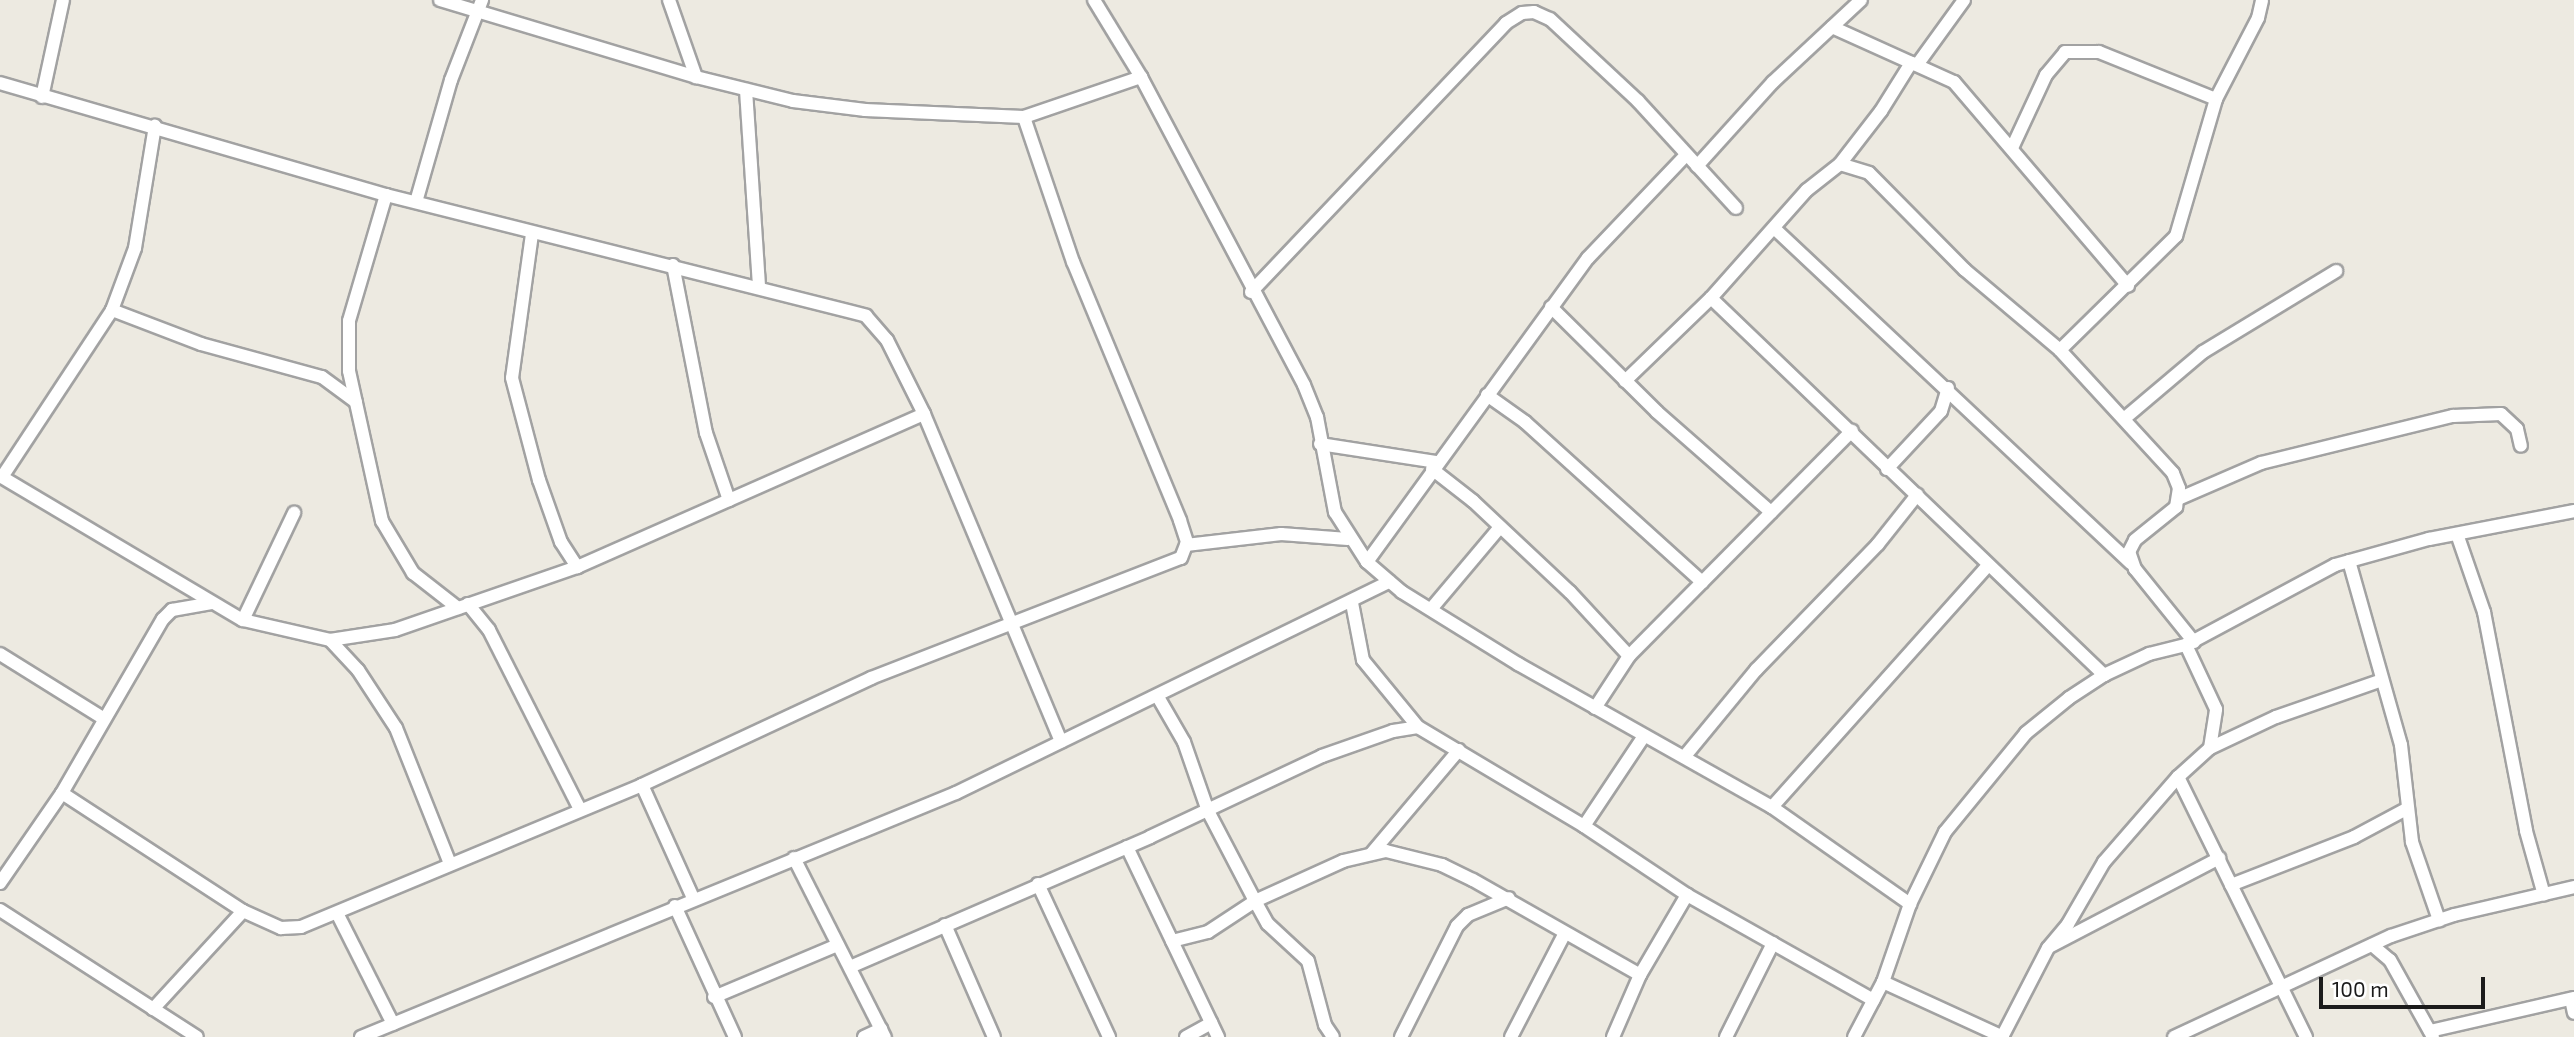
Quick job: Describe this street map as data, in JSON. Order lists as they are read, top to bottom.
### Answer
{
  "scale_bar": "100 m"
}
